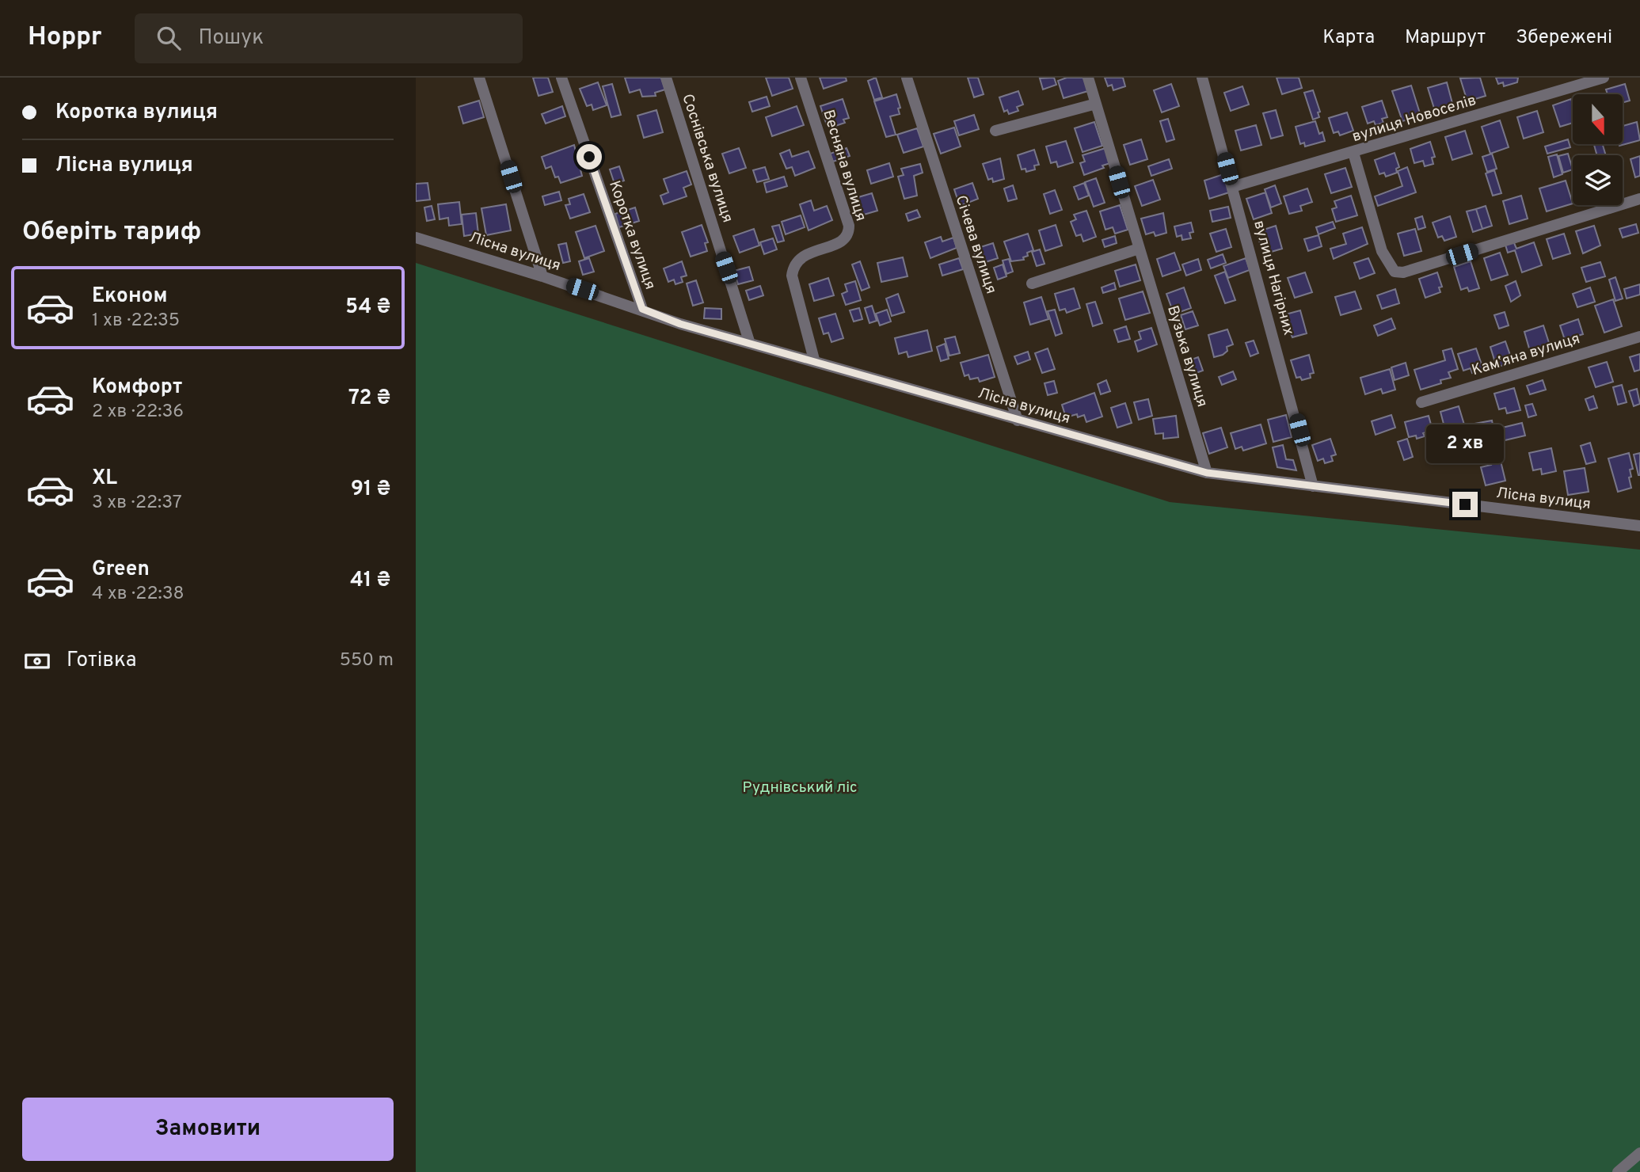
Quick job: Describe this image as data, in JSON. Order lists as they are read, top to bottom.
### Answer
{
  "streets": {
    "street": [
      "вулиця Новоселів",
      "Соснівська вулиця",
      "Весняна вулиця",
      "Коротка вулиця",
      "Січева вулиця",
      "Лісна вулиця",
      "вулиця Нагірних",
      "Камʼяна вулиця",
      "Вузька вулиця"
    ]
  },
  "crossings": [
    ["вулиця Новоселів", "вулиця Нагірних"],
    ["Соснівська вулиця", "Лісна вулиця"],
    ["Весняна вулиця", "Лісна вулиця"],
    ["Коротка вулиця", "Лісна вулиця"],
    ["Січева вулиця", "Лісна вулиця"],
    ["Лісна вулиця", "вулиця Нагірних"],
    ["Лісна вулиця", "Вузька вулиця"]
  ],
  "parks": ["Руднівський ліс"],
  "north": "bottom",
  "page": {
    "header": "Hoppr",
    "search": "Пошук",
    "nav": ["Карта", "Маршрут", "Збережені"],
    "banner": ["Коротка вулиця", "Лісна вулиця"],
    "heading": "Оберіть тариф",
    "list": [
      {
        "name": "Економ",
        "note": "1 хв · 22:35",
        "value": "54 ₴"
      },
      {
        "name": "Комфорт",
        "note": "2 хв · 22:36",
        "value": "72 ₴"
      },
      {
        "name": "XL",
        "note": "3 хв · 22:37",
        "value": "91 ₴"
      },
      {
        "name": "Green",
        "note": "4 хв · 22:38",
        "value": "41 ₴"
      }
    ],
    "bubble": "2 хв",
    "pay": ["Готівка", "550 m"],
    "buttons": "Замовити"
  }
}
